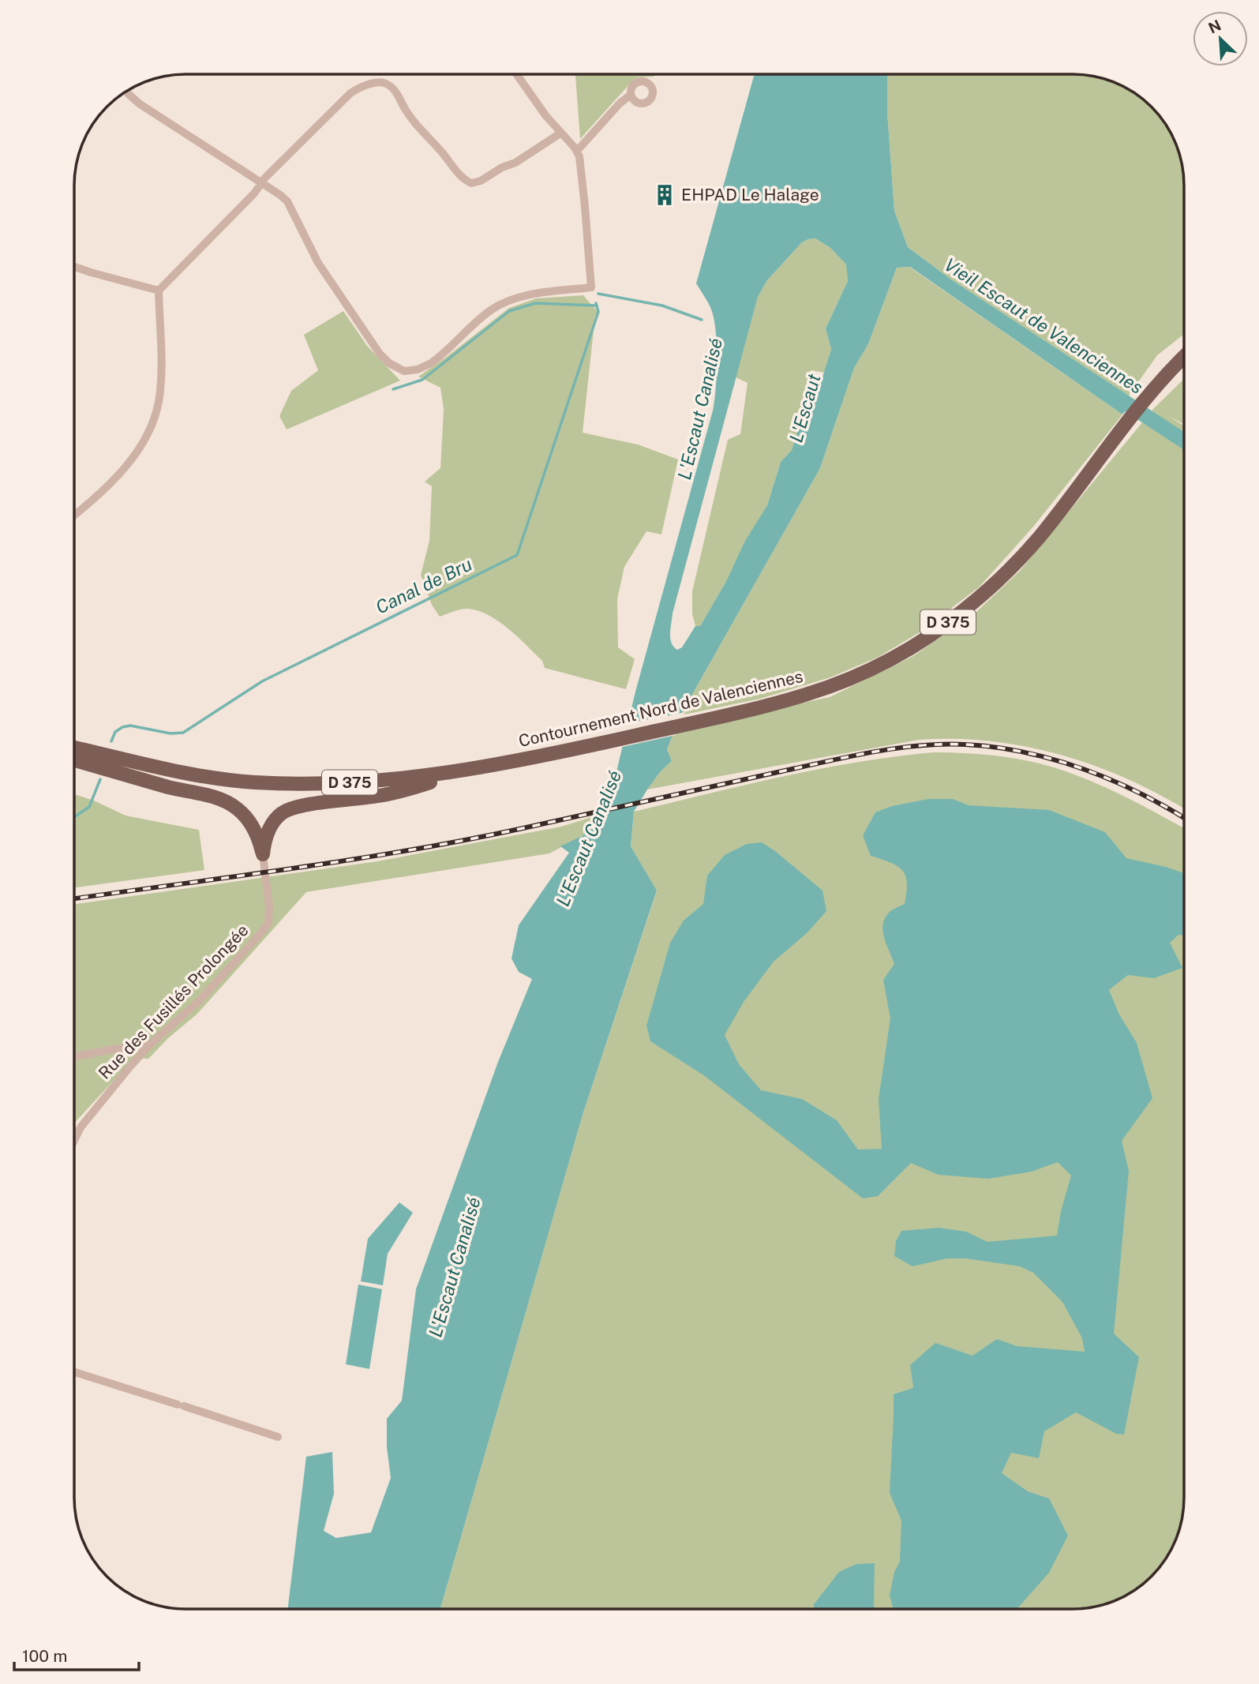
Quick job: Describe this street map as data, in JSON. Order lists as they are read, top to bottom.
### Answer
{
  "streets": {
    "main road": ["D 375", "Contournement Nord de Valenciennes"],
    "street": ["Rue des Fusillés Prolongée"]
  },
  "water": [
    "Vieil Escaut de Valenciennes",
    "L'Escaut",
    "L'Escaut Canalisé",
    "Canal de Bru"
  ],
  "places": {
    "building": ["EHPAD Le Halage"]
  },
  "scale_bar": "100 m",
  "north": "top left"
}
